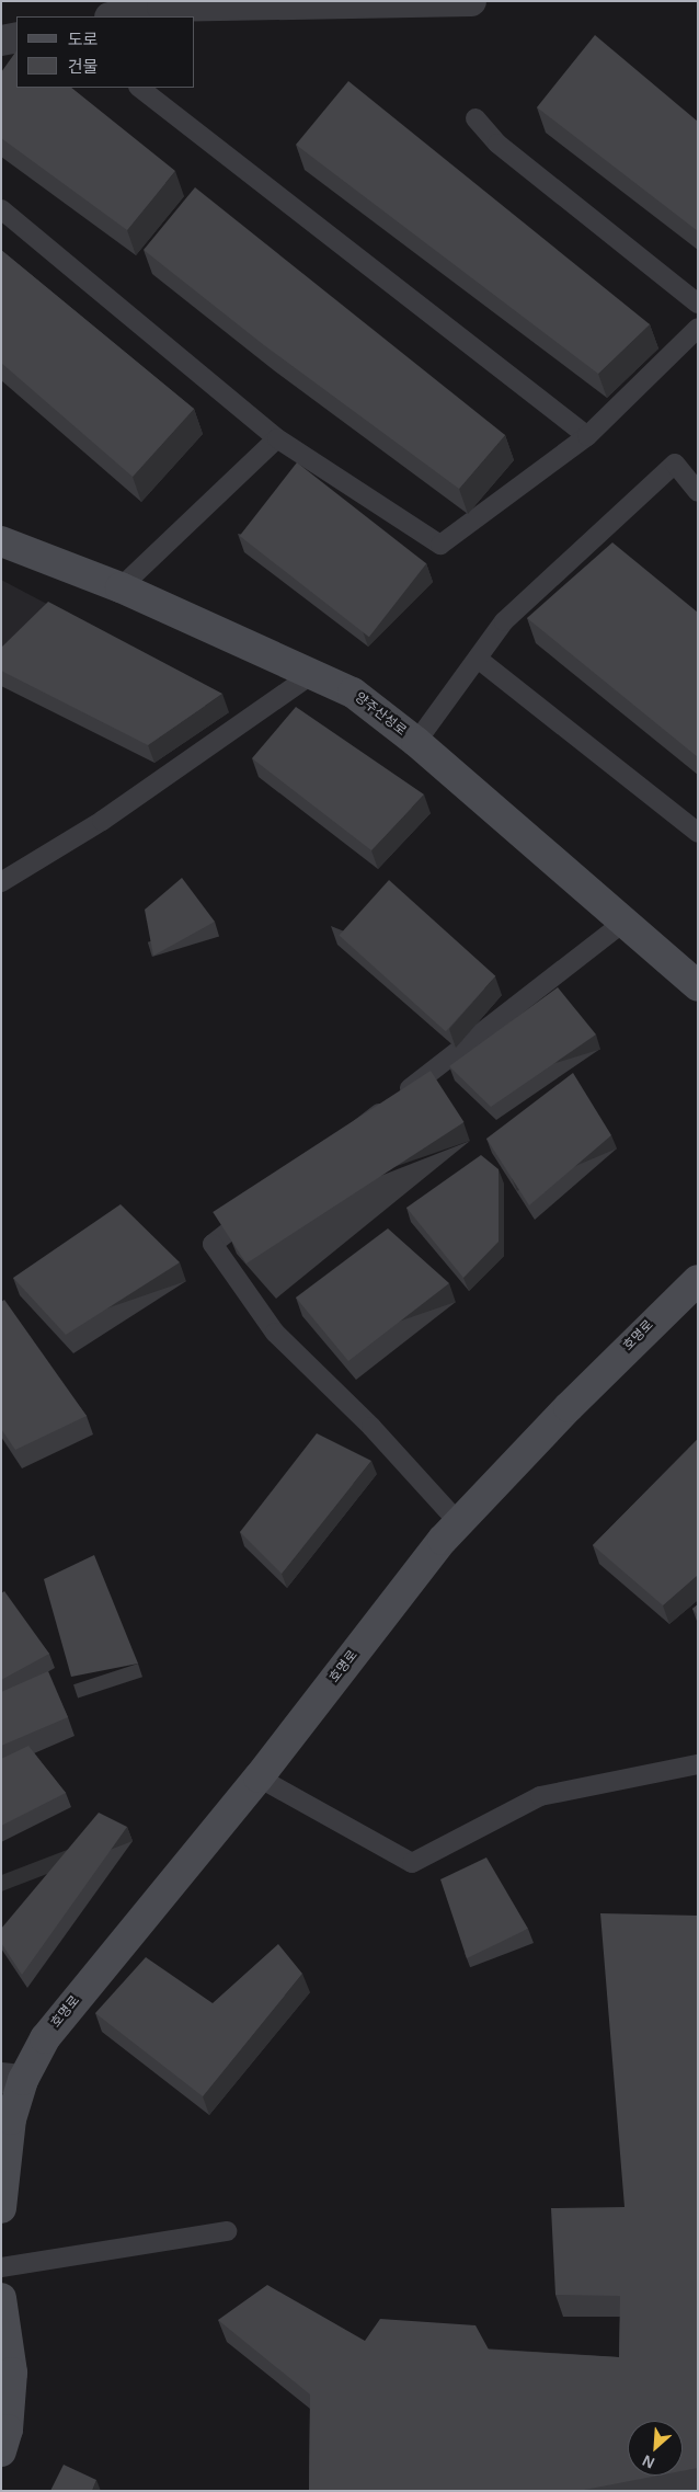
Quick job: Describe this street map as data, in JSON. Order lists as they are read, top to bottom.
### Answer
{
  "streets": {
    "street": ["양주산성로", "호명로"]
  },
  "legend": ["도로", "건물"],
  "north": "bottom left"
}
